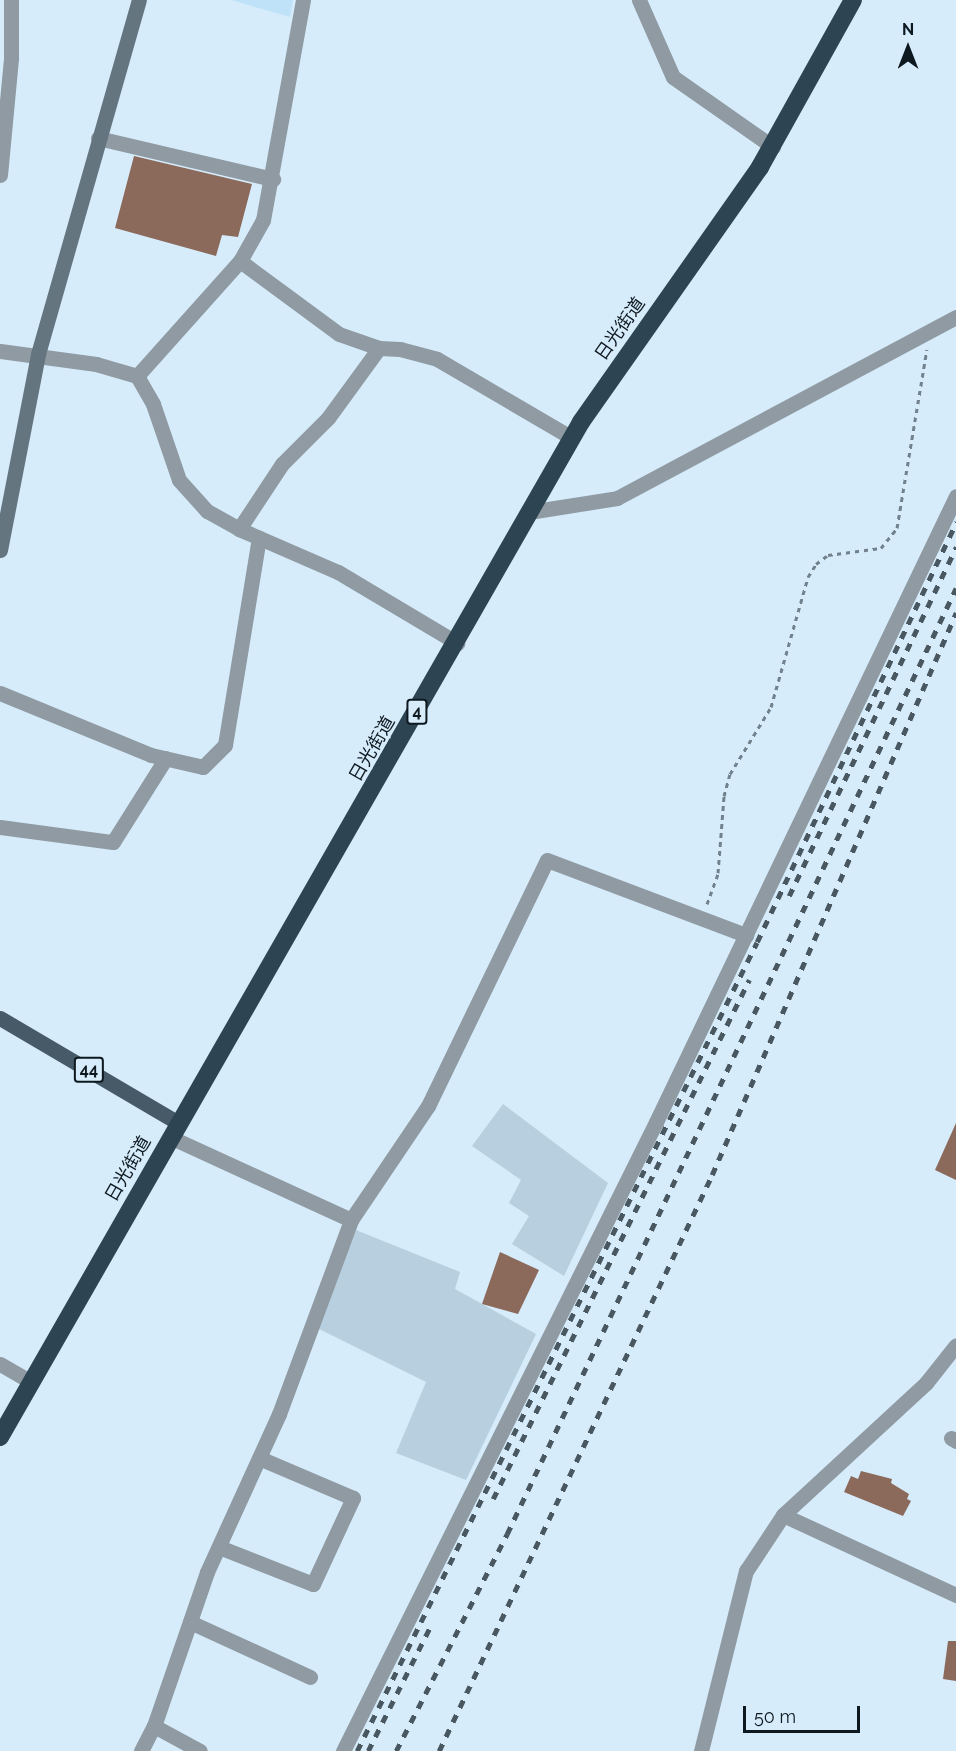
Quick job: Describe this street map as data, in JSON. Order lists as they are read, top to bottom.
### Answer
{
  "streets": {
    "highway": ["日光街道", "4"],
    "main road": ["44"]
  },
  "crossings": [
    ["日光街道", "44"]
  ],
  "scale_bar": "50 m",
  "north": "top"
}
